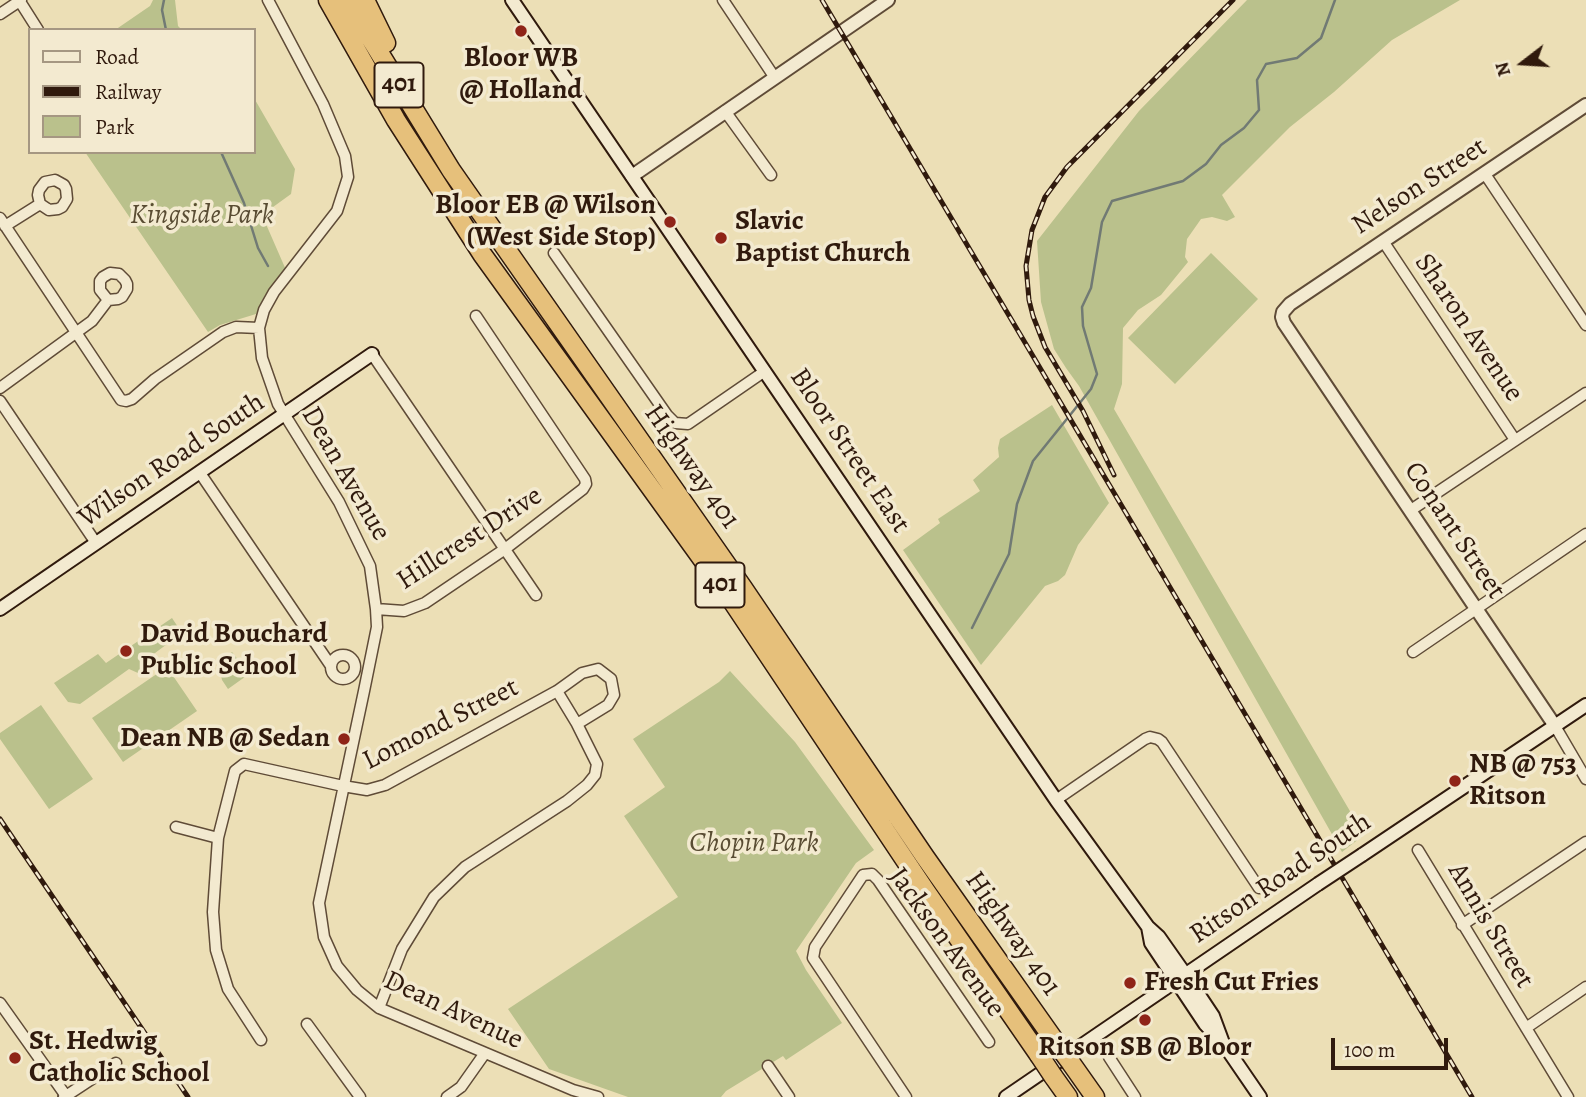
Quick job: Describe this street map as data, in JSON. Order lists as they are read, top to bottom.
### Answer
{
  "streets": {
    "highway": ["401", "Highway 401"],
    "main road": [
      "Nelson Street",
      "Bloor Street East",
      "Wilson Road South",
      "Conant Street",
      "Ritson Road South"
    ],
    "street": [
      "Sharon Avenue",
      "Dean Avenue",
      "Hillcrest Drive",
      "Lomond Street",
      "Annis Street",
      "Jackson Avenue"
    ]
  },
  "crossings": [
    ["Nelson Street", "Sharon Avenue"],
    ["Nelson Street", "Conant Street"],
    ["Bloor Street East", "Ritson Road South"],
    ["Wilson Road South", "Dean Avenue"],
    ["Dean Avenue", "Hillcrest Drive"],
    ["Dean Avenue", "Lomond Street"],
    ["Conant Street", "Ritson Road South"]
  ],
  "parks": ["Kingside Park", "Chopin Park"],
  "places": [
    "Bloor WB @ Holland",
    "Bloor EB @ Wilson (West Side Stop)",
    "Slavic Baptist Church",
    "David Bouchard Public School",
    "Dean NB @ Sedan",
    "NB @ 753 Ritson",
    "Fresh Cut Fries",
    "Ritson SB @ Bloor",
    "St. Hedwig Catholic School"
  ],
  "legend": ["Road", "Railway", "Park"],
  "scale_bar": "100 m",
  "north": "left"
}
